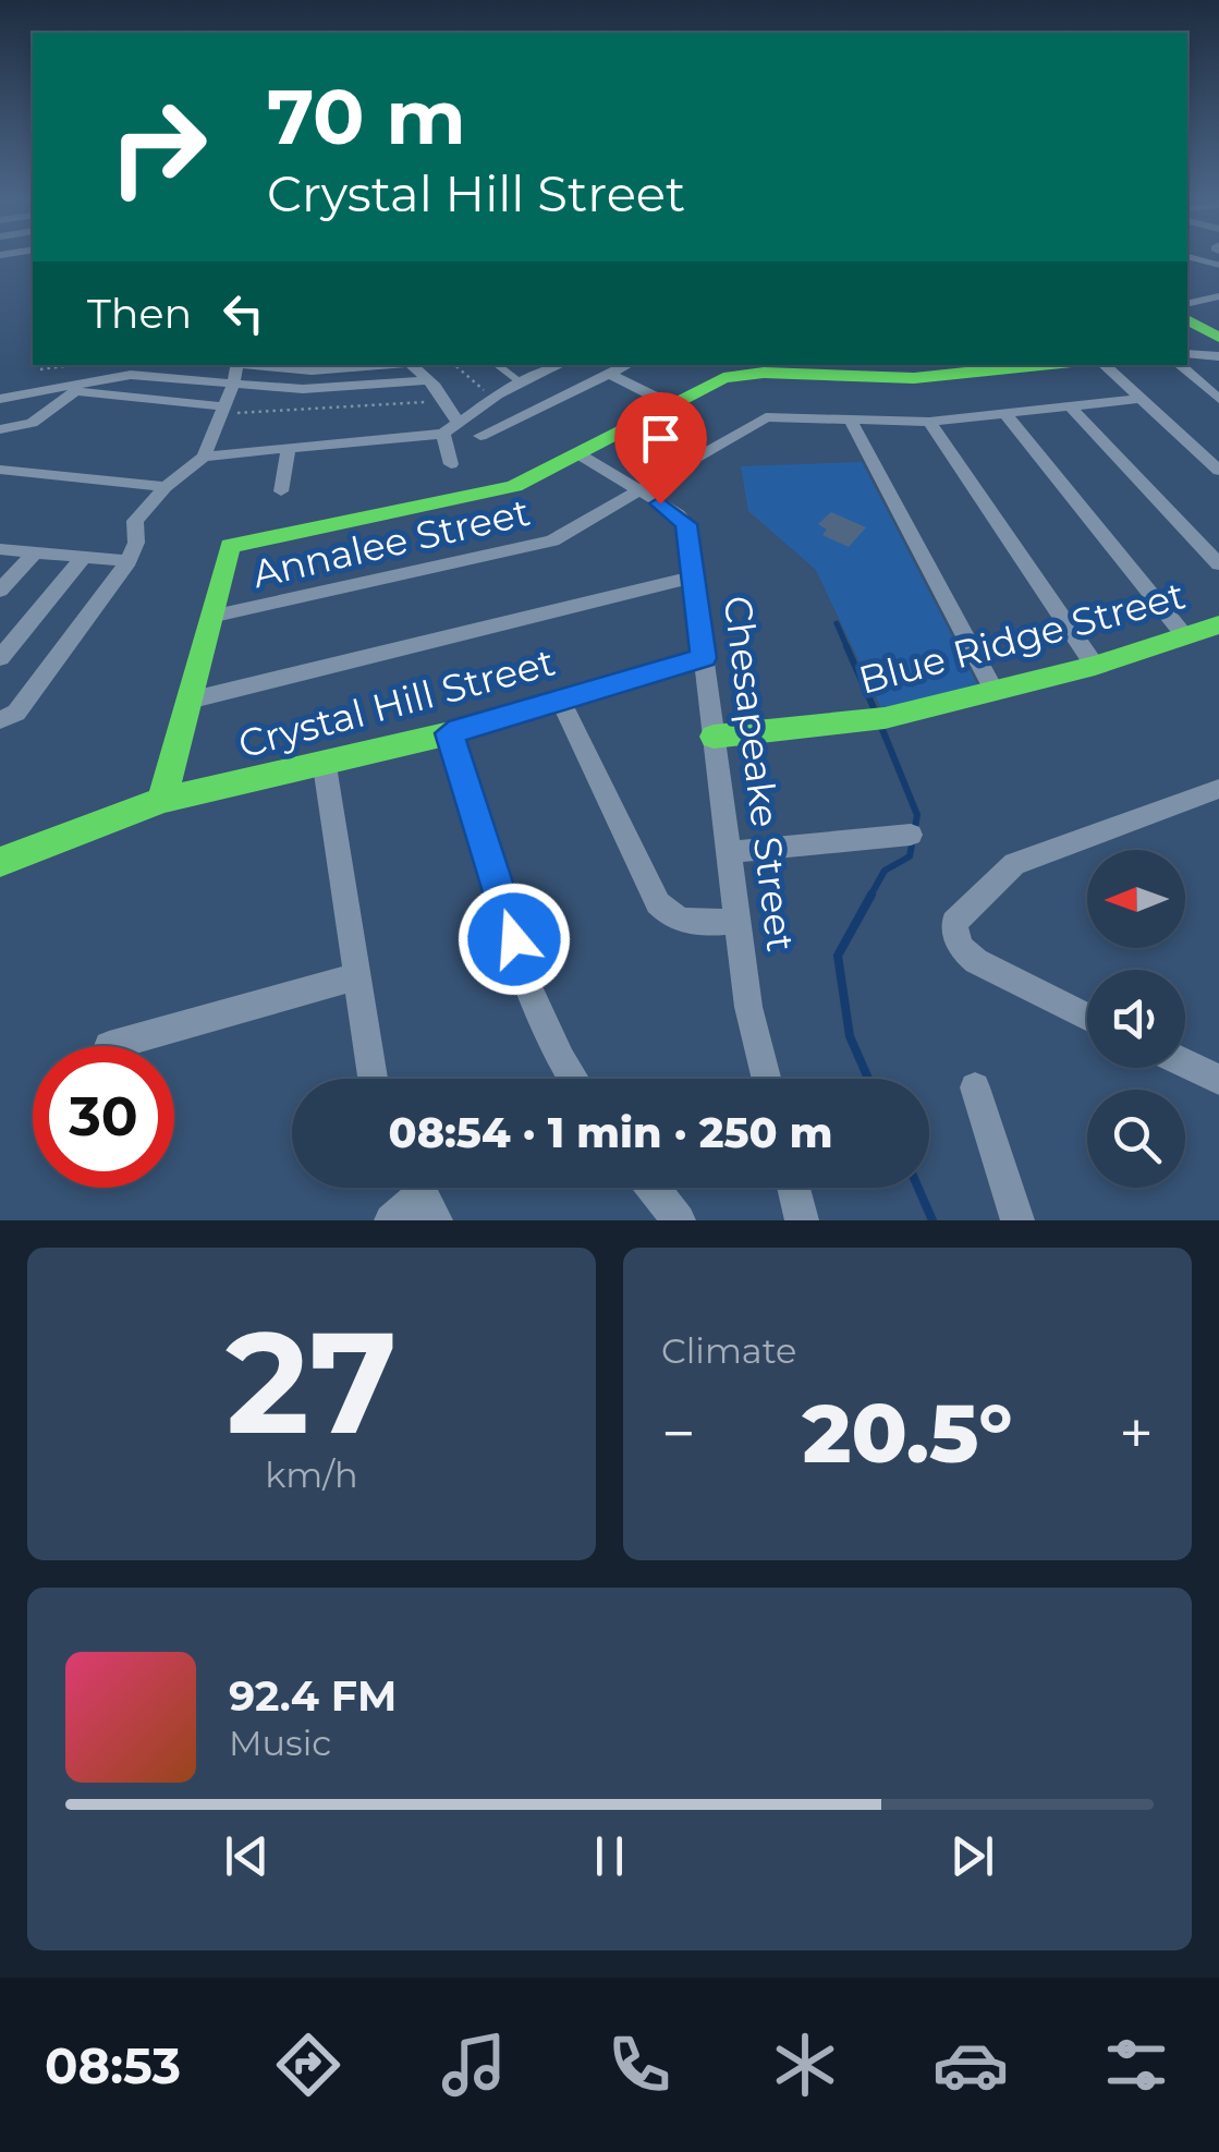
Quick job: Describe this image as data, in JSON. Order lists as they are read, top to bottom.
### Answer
{
  "streets": {
    "street": [
      "Annalee Street",
      "Blue Ridge Street",
      "Crystal Hill Street",
      "Chesapeake Street"
    ]
  },
  "crossings": [
    ["Annalee Street", "Chesapeake Street"],
    ["Blue Ridge Street", "Chesapeake Street"],
    ["Crystal Hill Street", "Chesapeake Street"]
  ],
  "north": "left",
  "page": {
    "turn": ["70 m", "Crystal Hill Street"],
    "then": "Then",
    "limit": "30",
    "trip": "08:54 · 1 min · 250 m",
    "tile": [
      ["27", "km/h"],
      "Climate"
    ],
    "heat": ["−", "20.5°", "+"],
    "song": ["92.4 FM", "Music"],
    "tabs": "08:53"
  }
}
